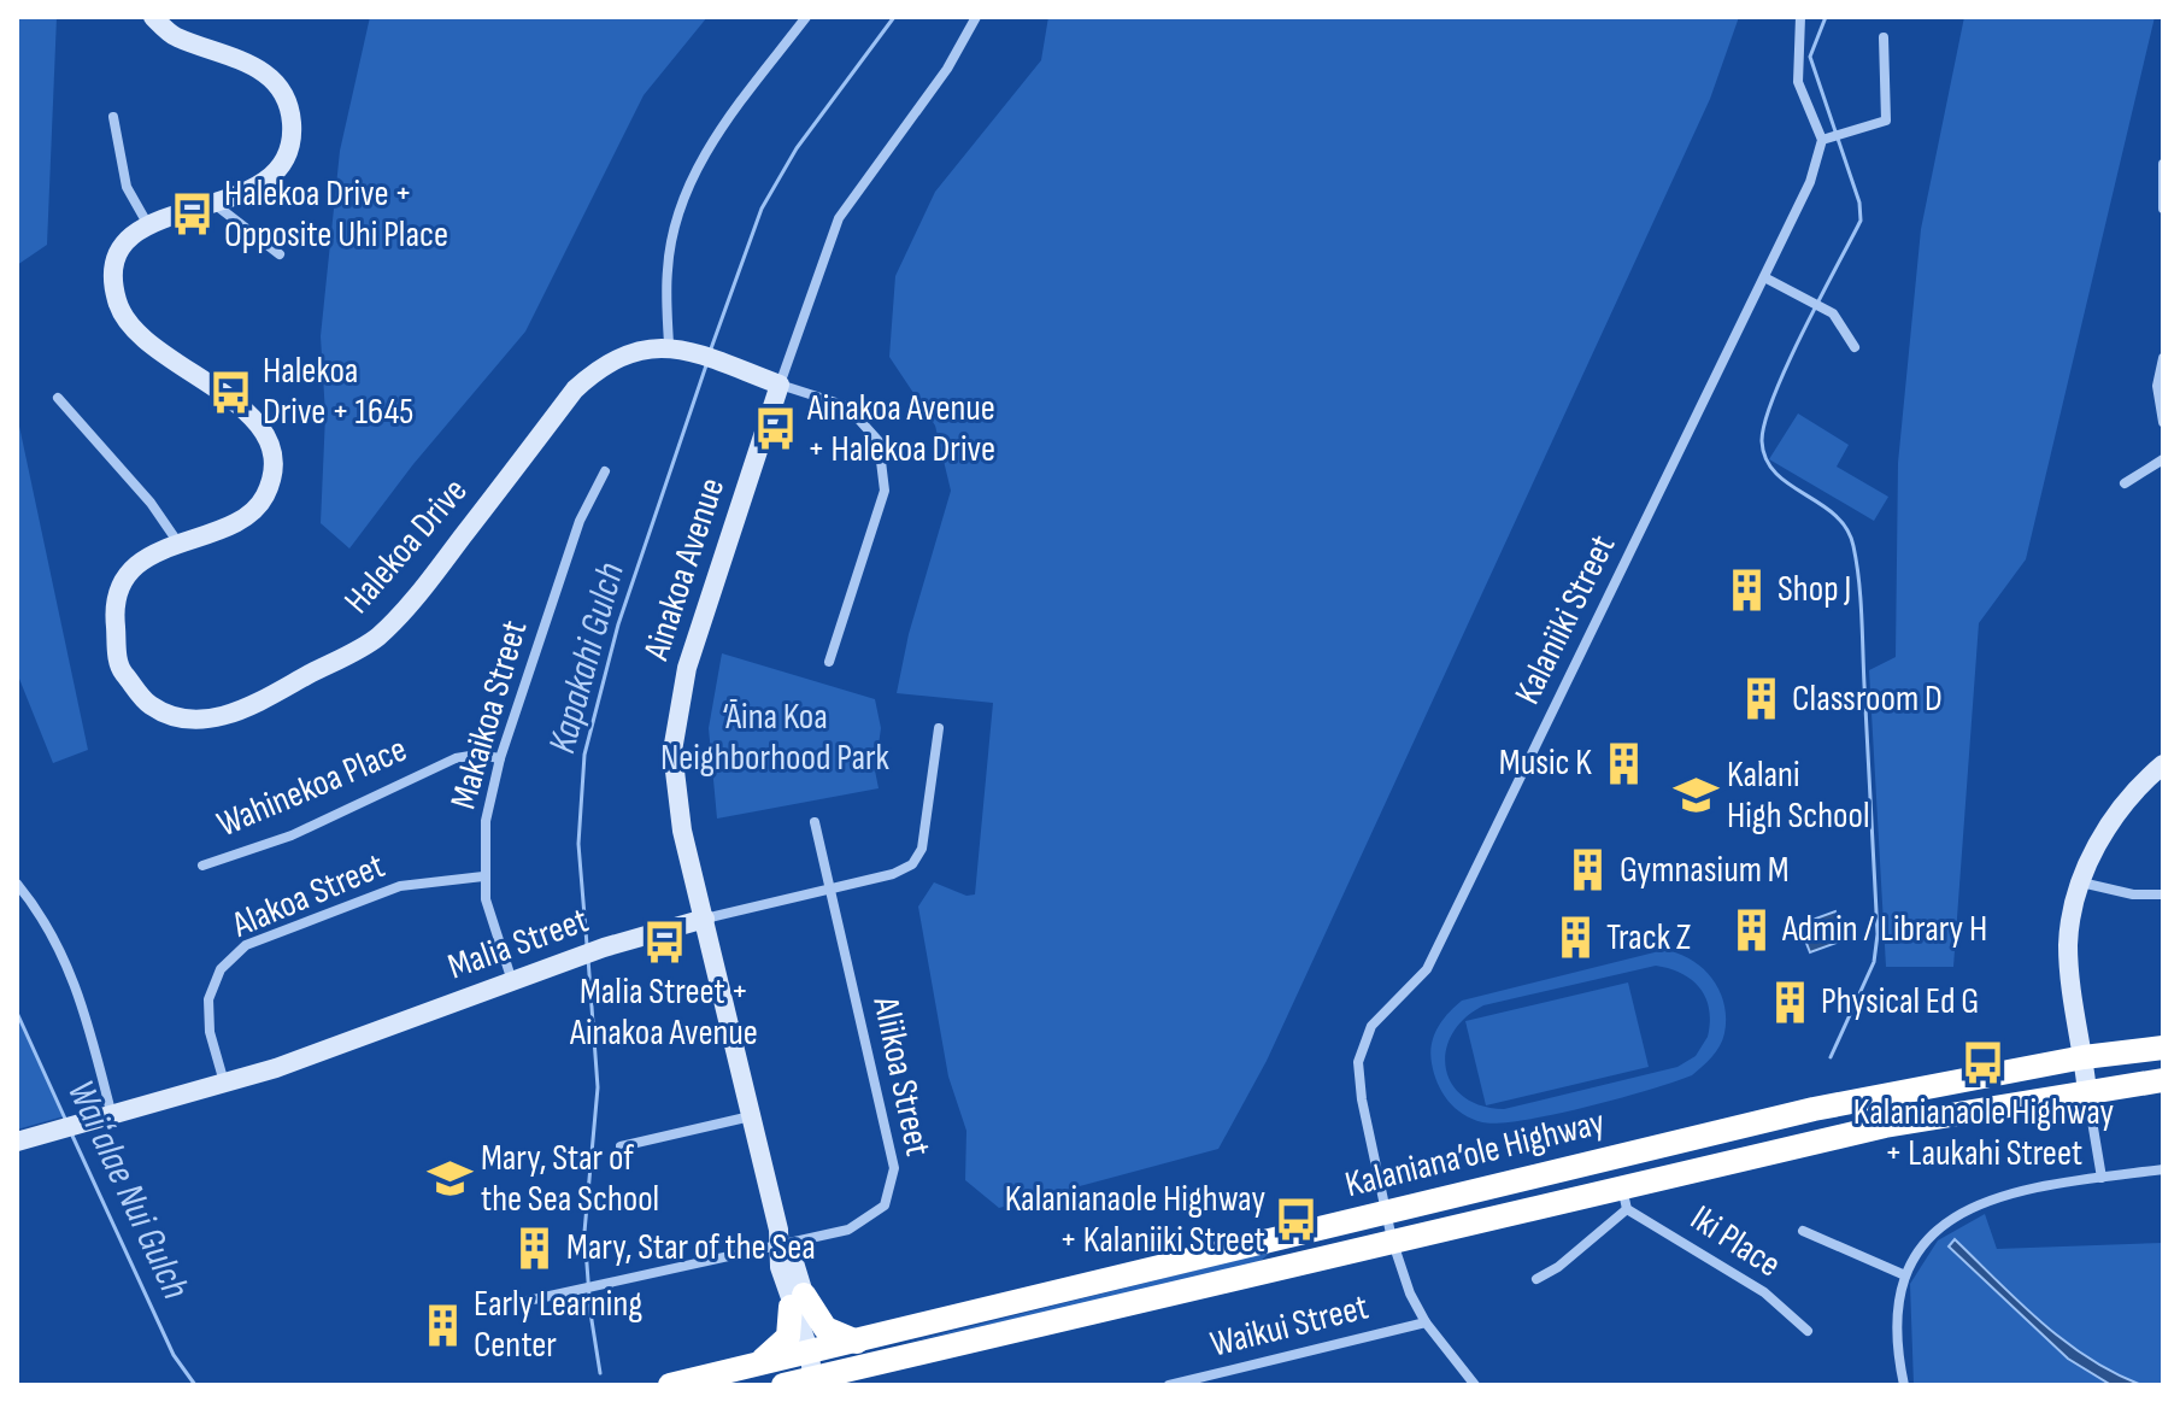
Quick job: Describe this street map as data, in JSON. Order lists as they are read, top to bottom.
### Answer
{
  "streets": {
    "highway": ["Kalaniana’ole Highway"],
    "street": [
      "Halekoa Drive",
      "Ainakoa Avenue",
      "Kalaniiki Street",
      "Makaikoa Street",
      "Wahinekoa Place",
      "Alakoa Street",
      "Malia Street",
      "Aliikoa Street",
      "Iki Place",
      "Waikui Street"
    ]
  },
  "crossings": [
    ["Ainakoa Avenue", "Malia Street"],
    ["Ainakoa Avenue", "Aliikoa Street"],
    ["Ainakoa Avenue", "Kalaniana’ole Highway"],
    ["Kalaniiki Street", "Kalaniana’ole Highway"],
    ["Kalaniiki Street", "Waikui Street"],
    ["Makaikoa Street", "Wahinekoa Place"],
    ["Makaikoa Street", "Alakoa Street"],
    ["Makaikoa Street", "Malia Street"],
    ["Alakoa Street", "Malia Street"],
    ["Malia Street", "Aliikoa Street"],
    ["Kalaniana’ole Highway", "Iki Place"]
  ],
  "water": ["Kapakahi Gulch", "Waiʻalae Nui Gulch"],
  "parks": ["‘Āina Koa Neighborhood Park"],
  "places": {
    "bus stop": [
      "Halekoa Drive + Opposite Uhi Place",
      "Halekoa Drive + 1645",
      "Ainakoa Avenue + Halekoa Drive",
      "Malia Street + Ainakoa Avenue",
      "Kalanianaole Highway + Laukahi Street",
      "Kalanianaole Highway + Kalaniiki Street"
    ],
    "building": [
      "Shop J",
      "Classroom D",
      "Music K",
      "Gymnasium M",
      "Admin / Library H",
      "Track Z",
      "Physical Ed G",
      "Mary, Star of the Sea",
      "Early Learning Center"
    ],
    "school or university": ["Kalani High School", "Mary, Star of the Sea School"]
  }
}
